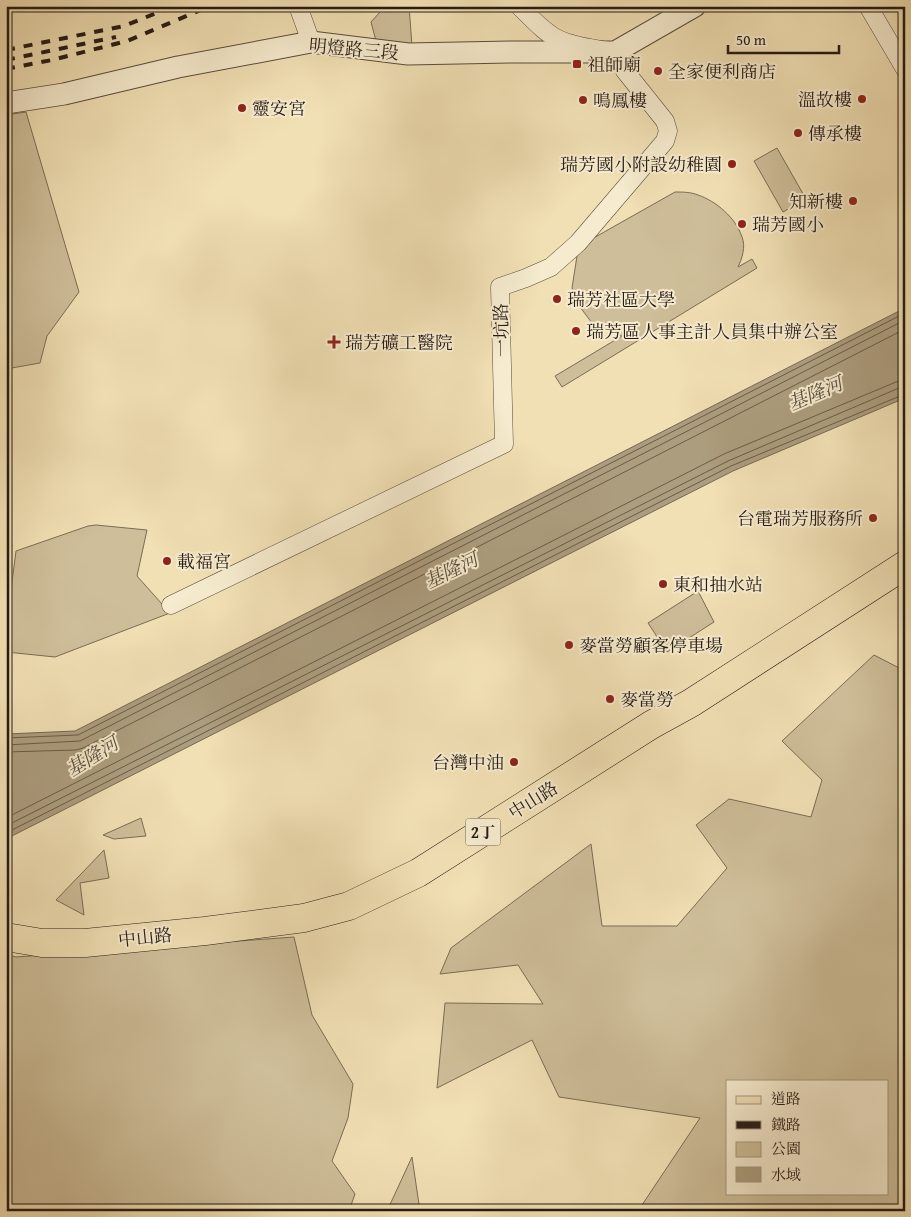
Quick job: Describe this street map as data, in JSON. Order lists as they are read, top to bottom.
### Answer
{
  "streets": {
    "main road": ["中山路", "2丁"],
    "street": ["明燈路三段", "一坑路"]
  },
  "crossings": [
    ["明燈路三段", "一坑路"]
  ],
  "water": ["基隆河"],
  "places": {
    "transit": ["祖師廟"],
    "other": [
      "全家便利商店",
      "溫故樓",
      "鳴鳳樓",
      "靈安宮",
      "傳承樓",
      "瑞芳國小附設幼稚園",
      "知新樓",
      "瑞芳國小",
      "瑞芳社區大學",
      "瑞芳區人事主計人員集中辦公室",
      "台電瑞芳服務所",
      "載福宮",
      "東和抽水站",
      "麥當勞顧客停車場",
      "麥當勞",
      "台灣中油"
    ],
    "health": ["瑞芳礦工醫院"]
  },
  "legend": [
    "道路",
    "鐵路",
    "公園",
    "水域"
  ],
  "scale_bar": "50 m"
}
